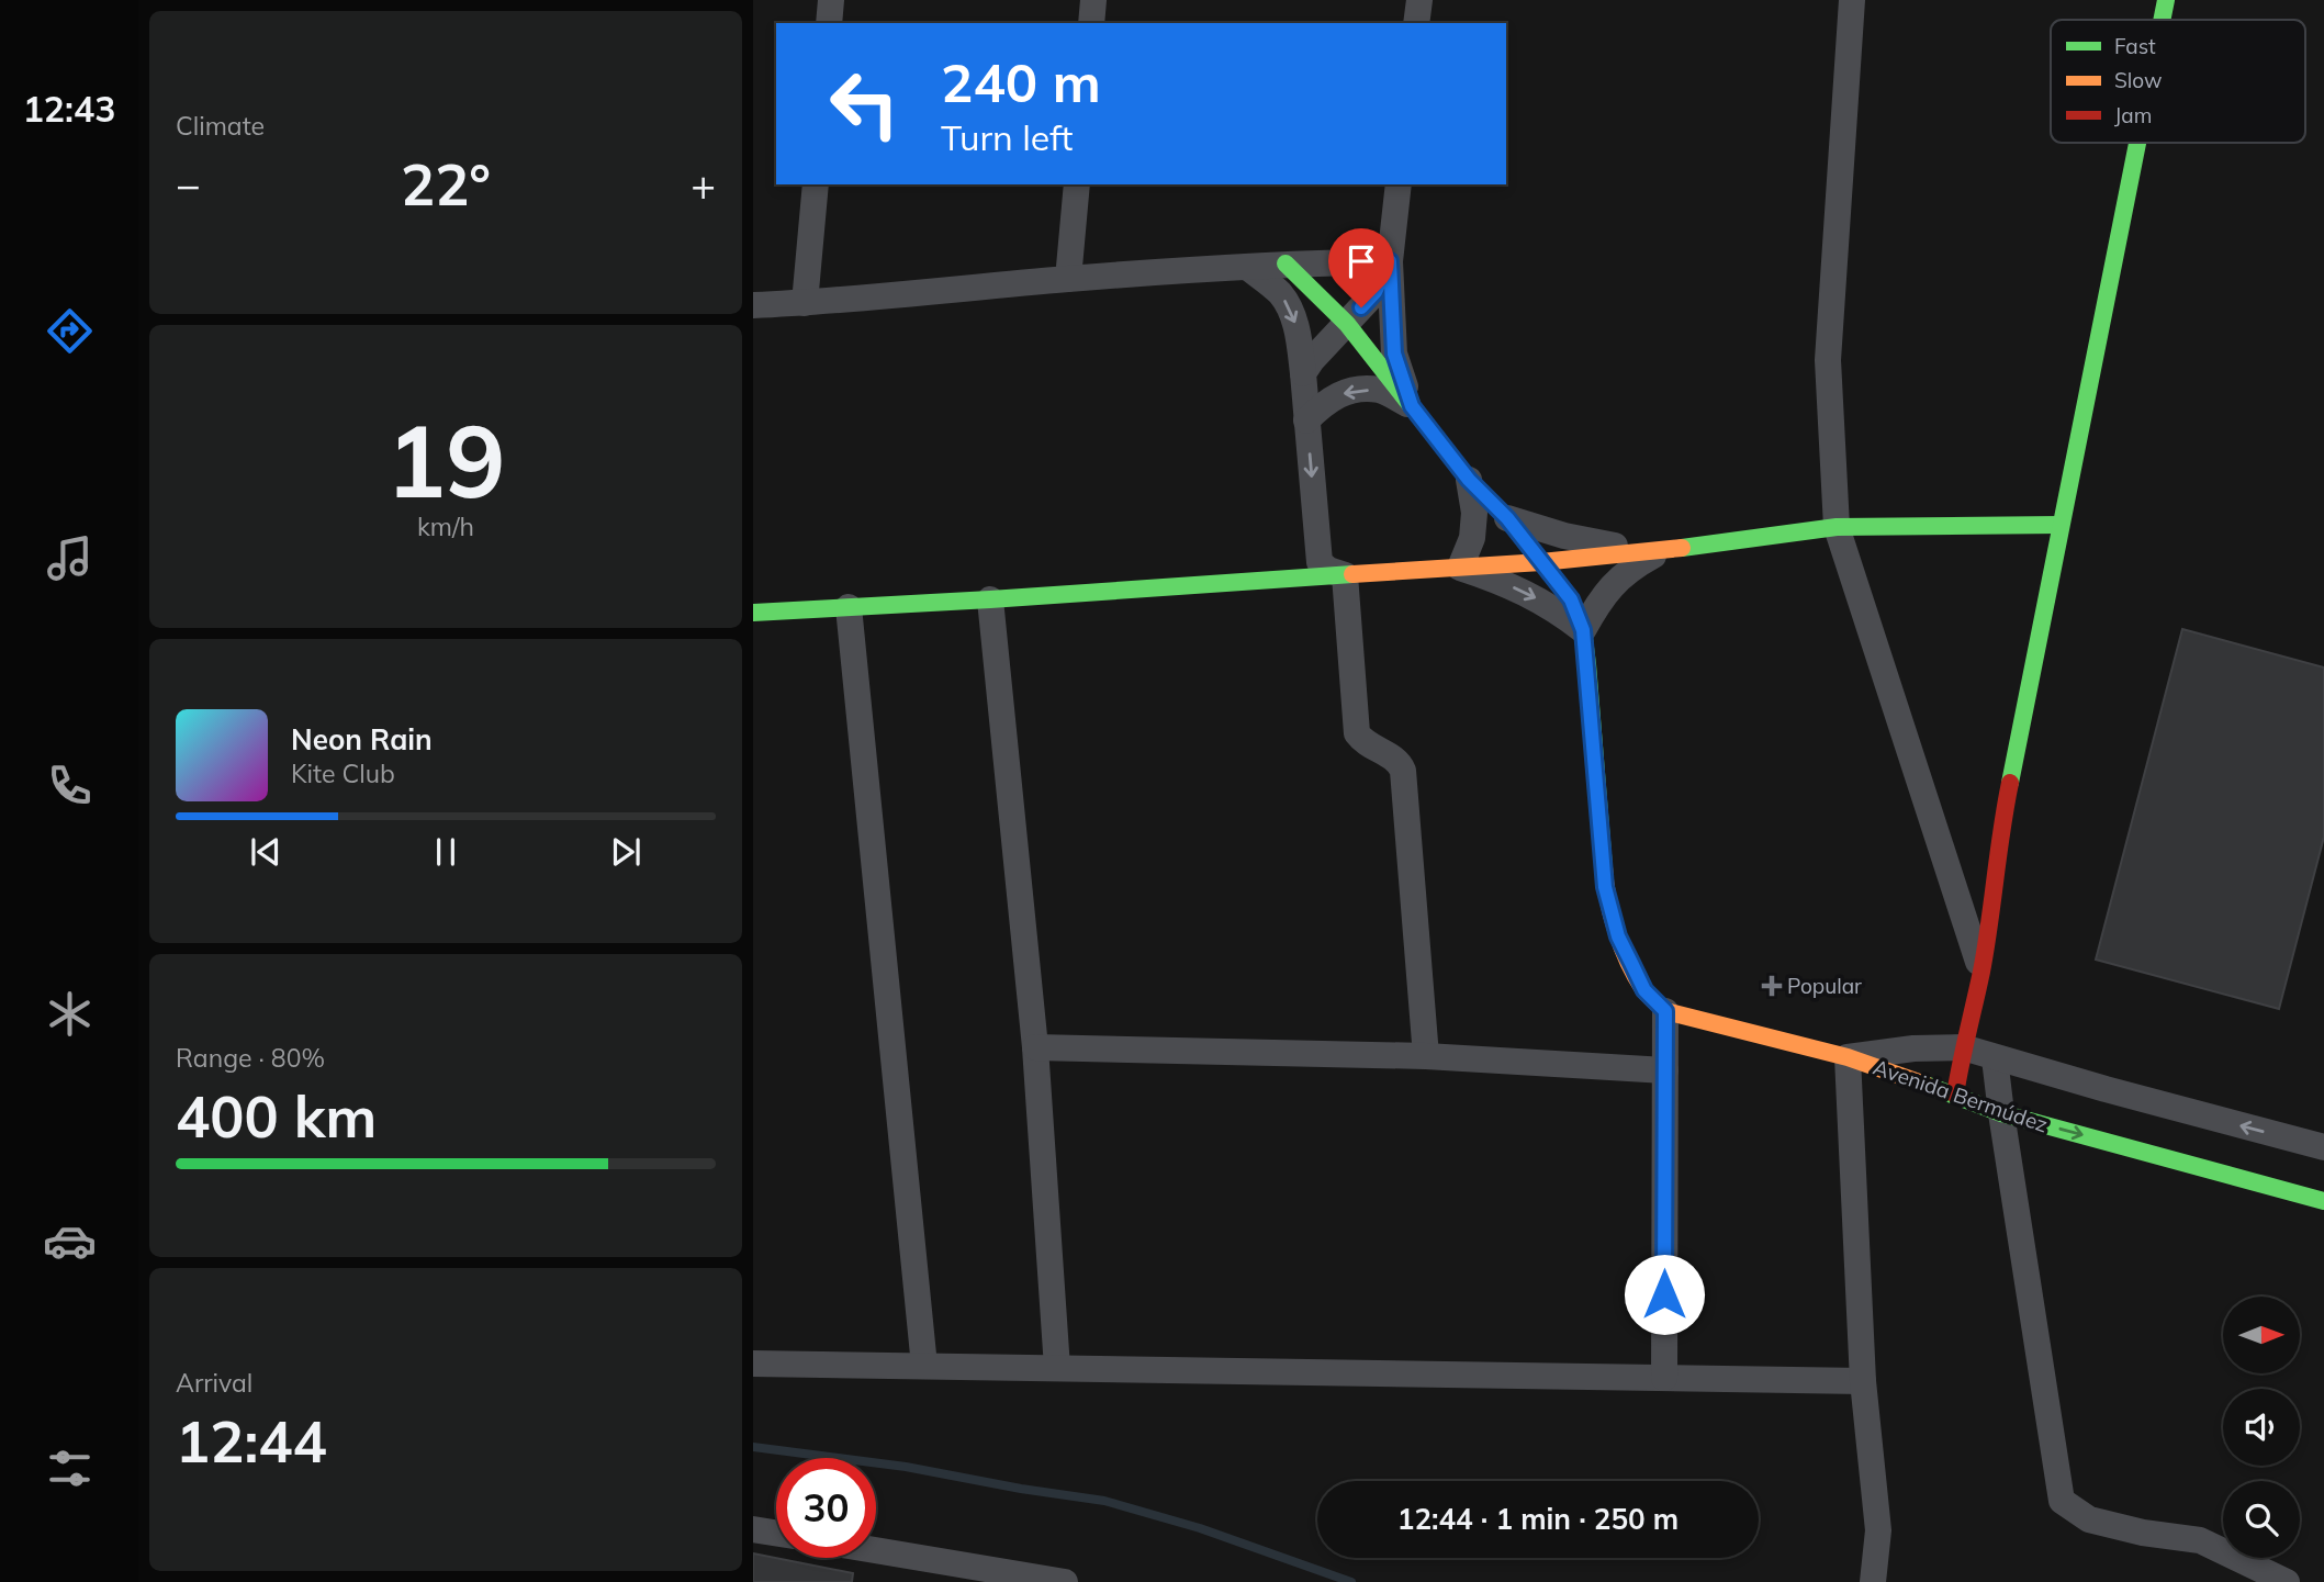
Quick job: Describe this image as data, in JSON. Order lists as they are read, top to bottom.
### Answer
{
  "streets": {
    "street": ["Avenida Bermúdez"]
  },
  "places": {
    "health": ["Popular"]
  },
  "legend": ["Fast", "Slow", "Jam"],
  "north": "right",
  "page": {
    "tabs": "12:43",
    "tile": [
      "Climate",
      ["19", "km/h"],
      ["Range · 80%", "400 km"],
      ["Arrival", "12:44"]
    ],
    "turn": ["240 m", "Turn left"],
    "heat": ["−", "22°", "+"],
    "song": ["Neon Rain", "Kite Club"],
    "limit": "30",
    "trip": "12:44 · 1 min · 250 m"
  }
}
